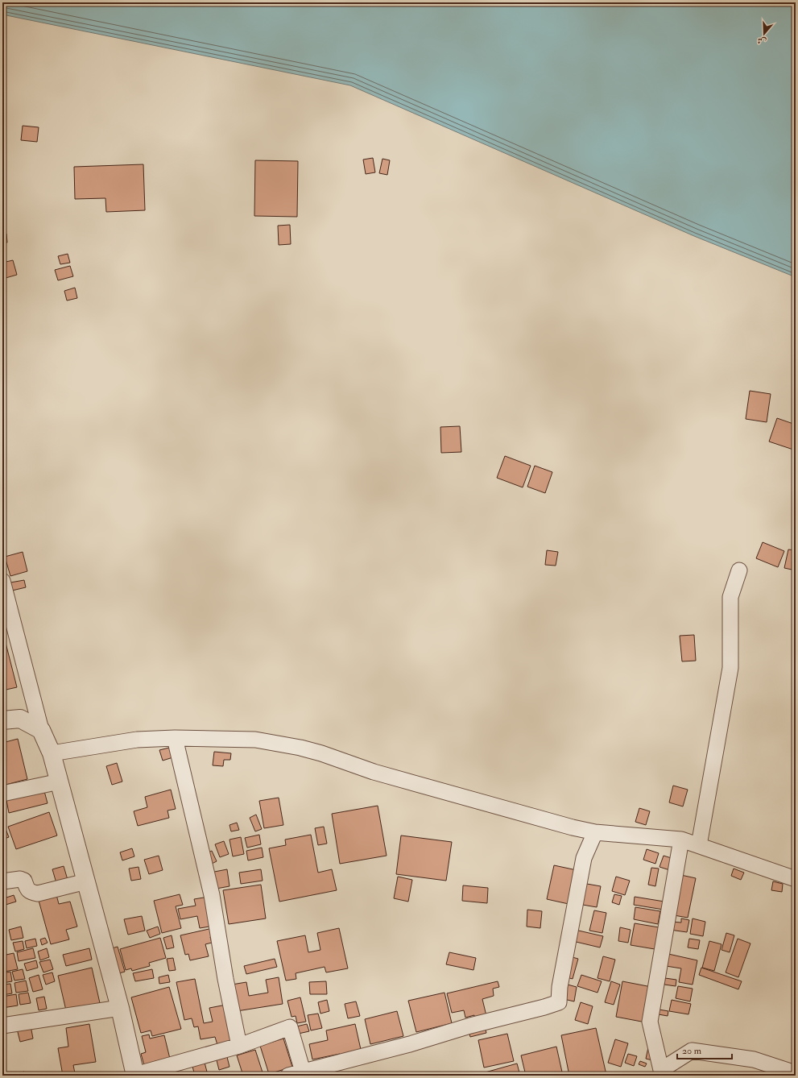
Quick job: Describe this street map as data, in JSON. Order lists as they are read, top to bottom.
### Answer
{
  "scale_bar": "20 m",
  "north": "bottom"
}
